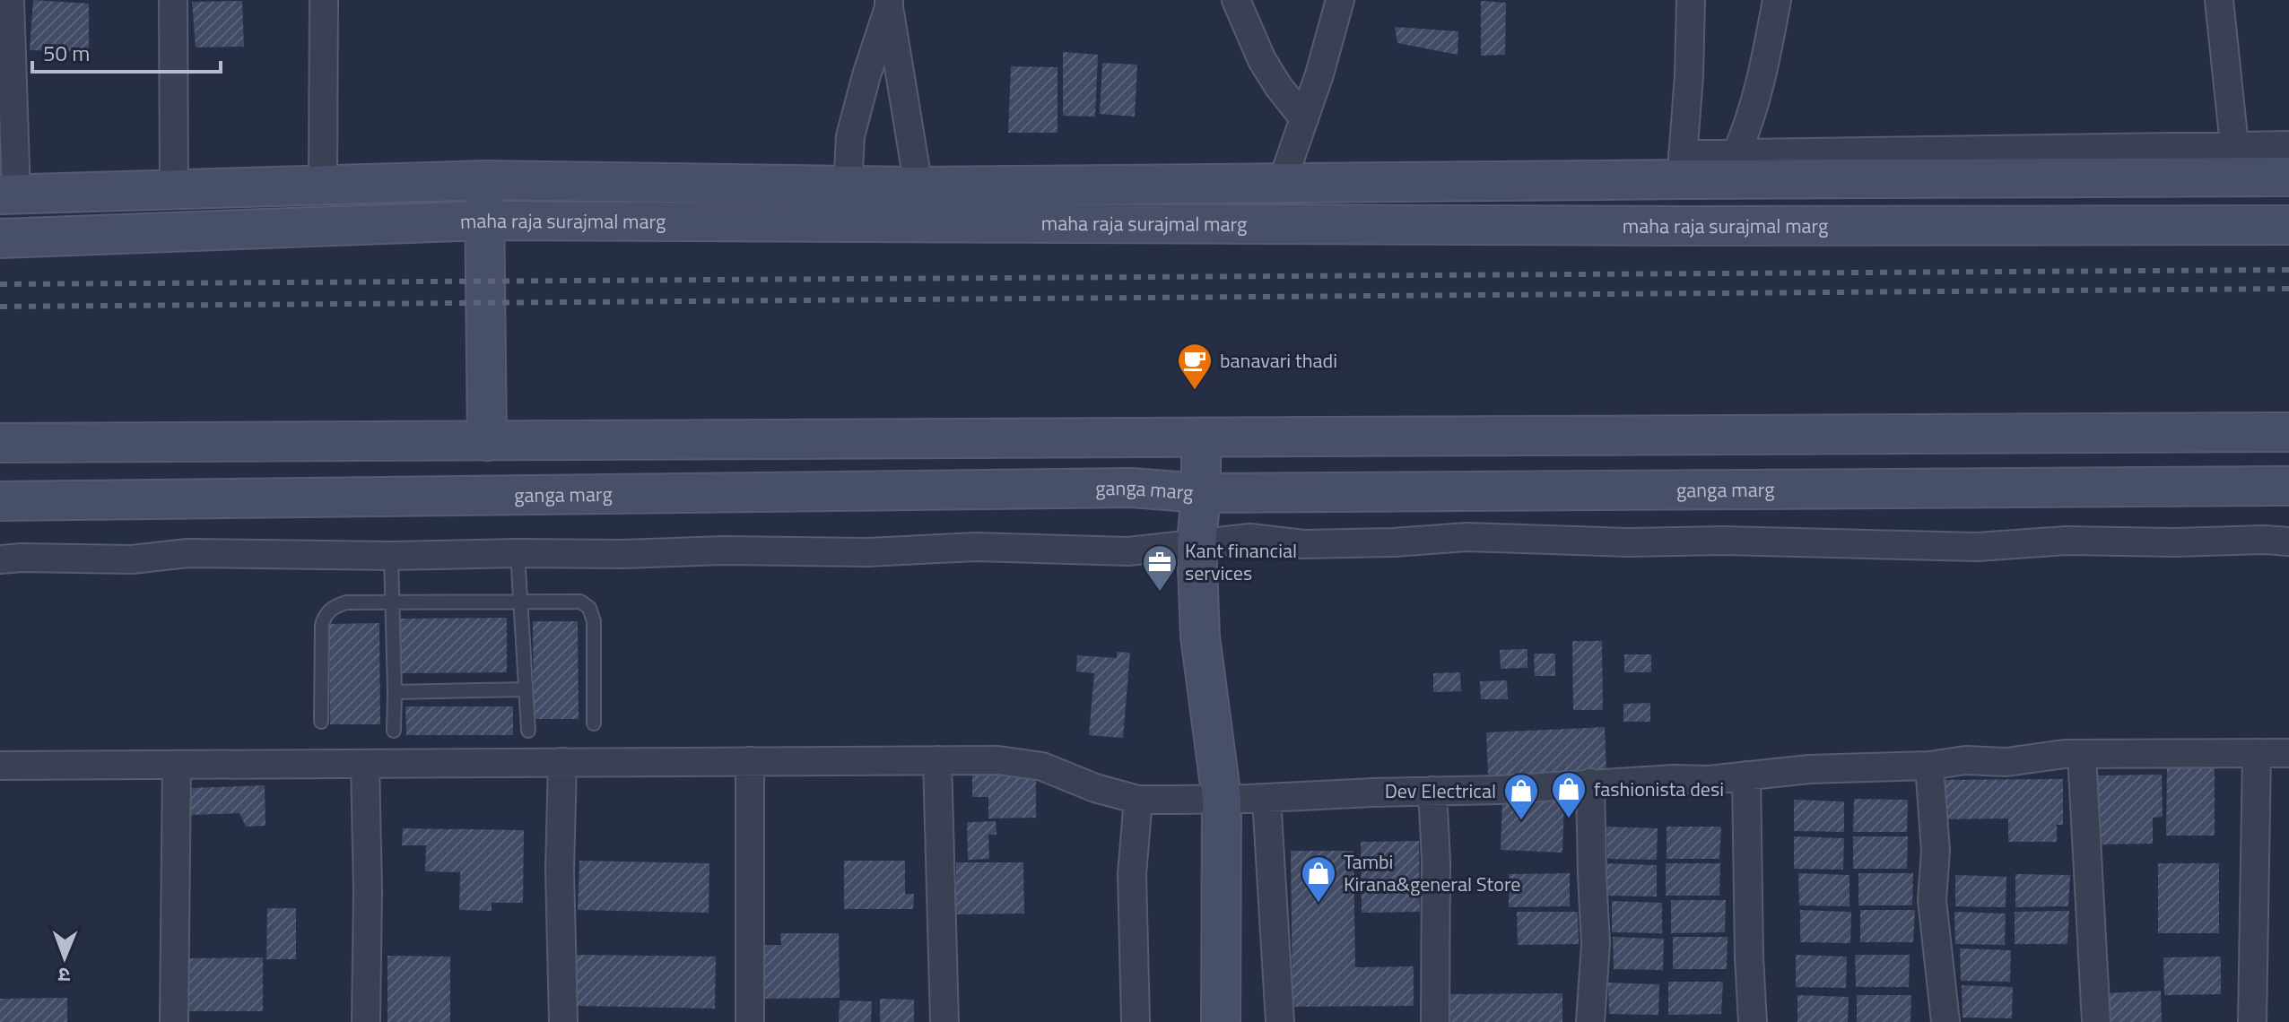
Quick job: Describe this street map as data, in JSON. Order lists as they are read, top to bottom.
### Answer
{
  "streets": {
    "street": ["maha raja surajmal marg", "ganga marg"]
  },
  "places": {
    "cafe": ["banavari thadi"],
    "office": ["Kant financial services"],
    "shop": ["fashionista desi", "Dev Electrical", "Tambi Kirana&general Store"]
  },
  "scale_bar": "50 m",
  "north": "bottom"
}
